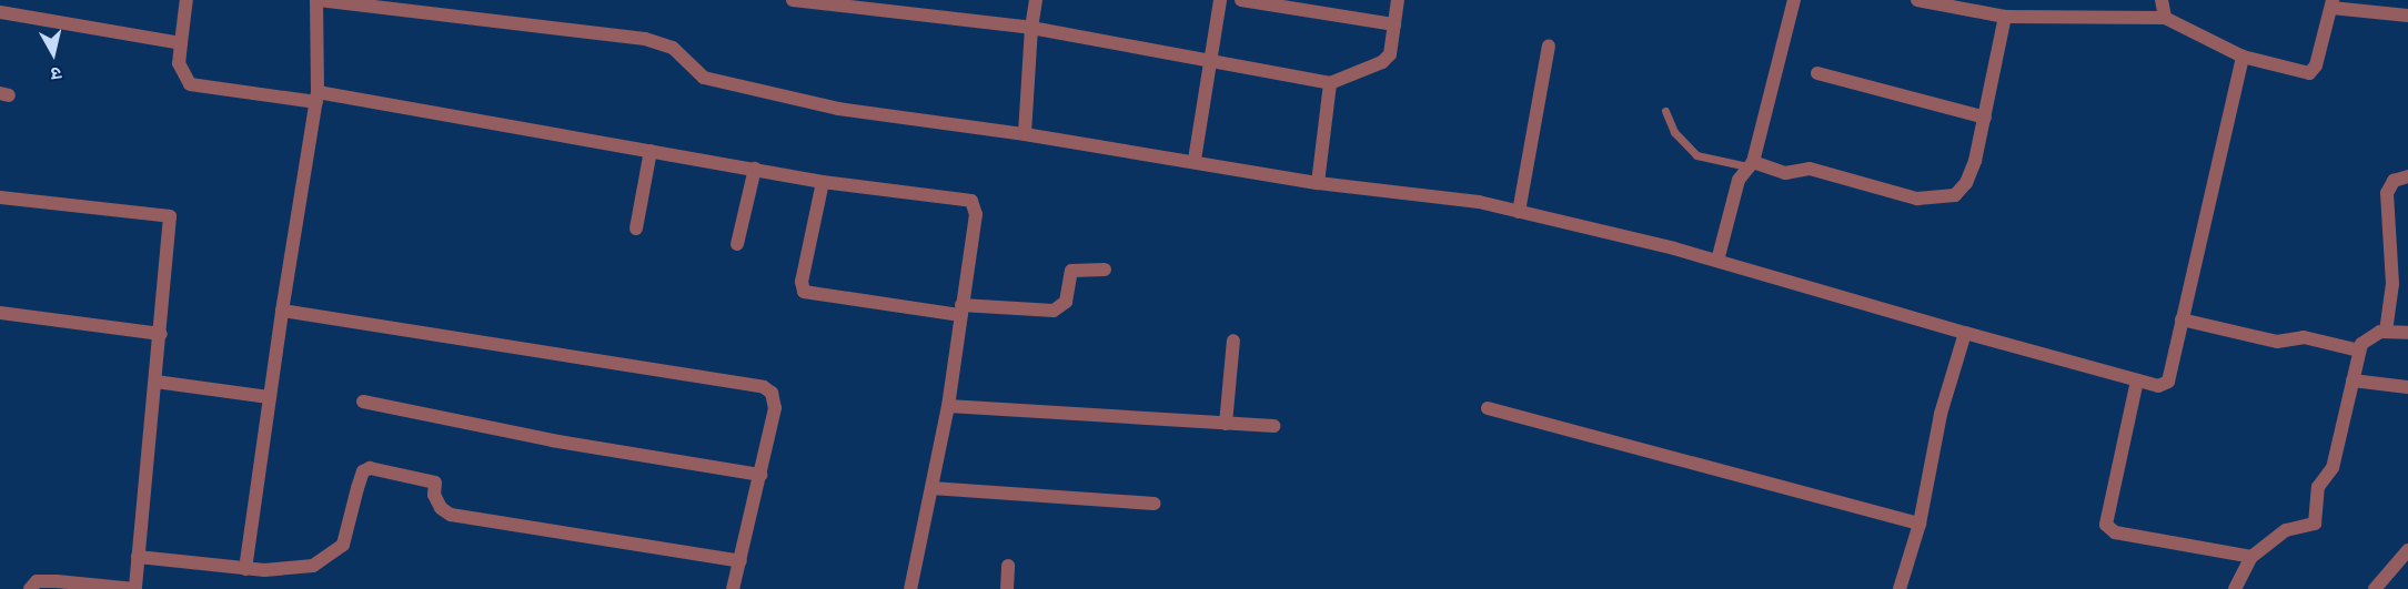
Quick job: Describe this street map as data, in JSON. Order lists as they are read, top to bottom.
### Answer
{
  "north": "bottom"
}
